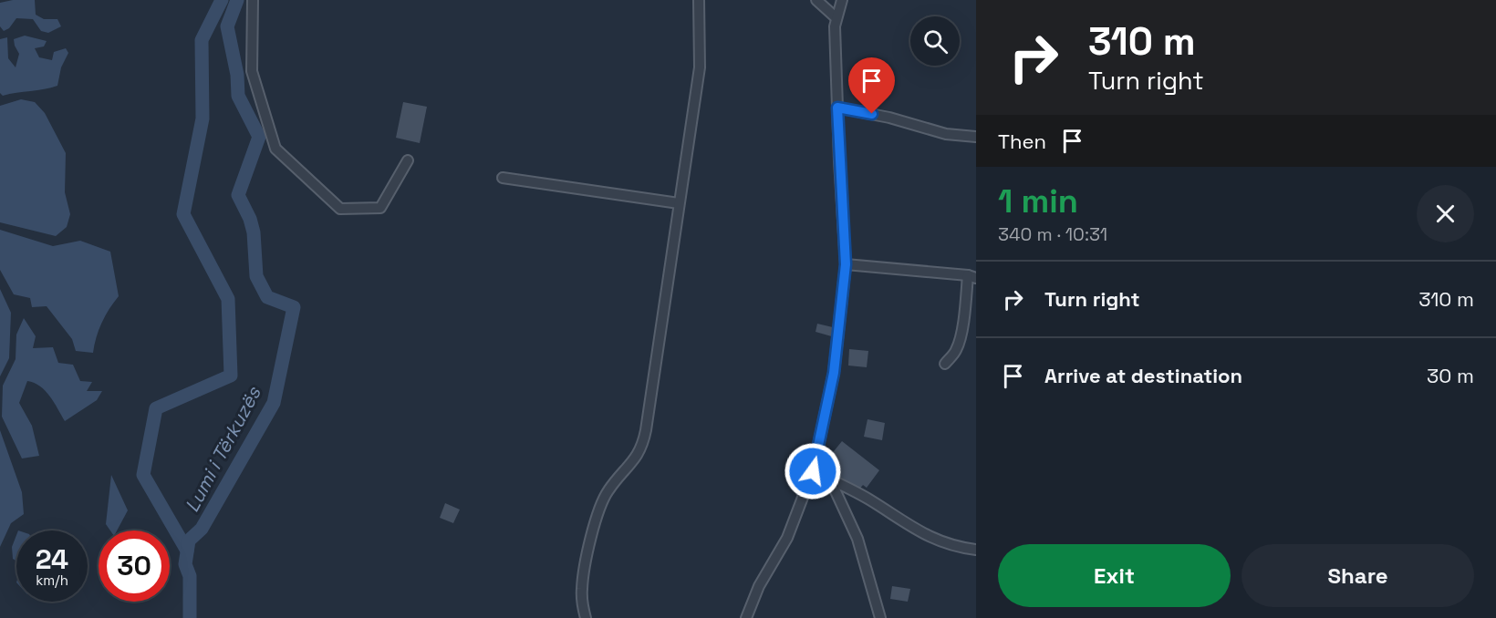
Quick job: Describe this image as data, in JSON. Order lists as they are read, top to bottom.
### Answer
{
  "water": ["Lumi i Tërkuzës"],
  "page": {
    "turn": ["310 m", "Turn right"],
    "then": "Then",
    "heading": ["1 min", "340 m · 10:31"],
    "list": [
      {
        "name": "Turn right",
        "value": "310 m"
      },
      {
        "name": "Arrive at destination",
        "value": "30 m"
      }
    ],
    "speed": "24 km/h",
    "limit": "30",
    "buttons": ["Exit", "Share"]
  }
}
